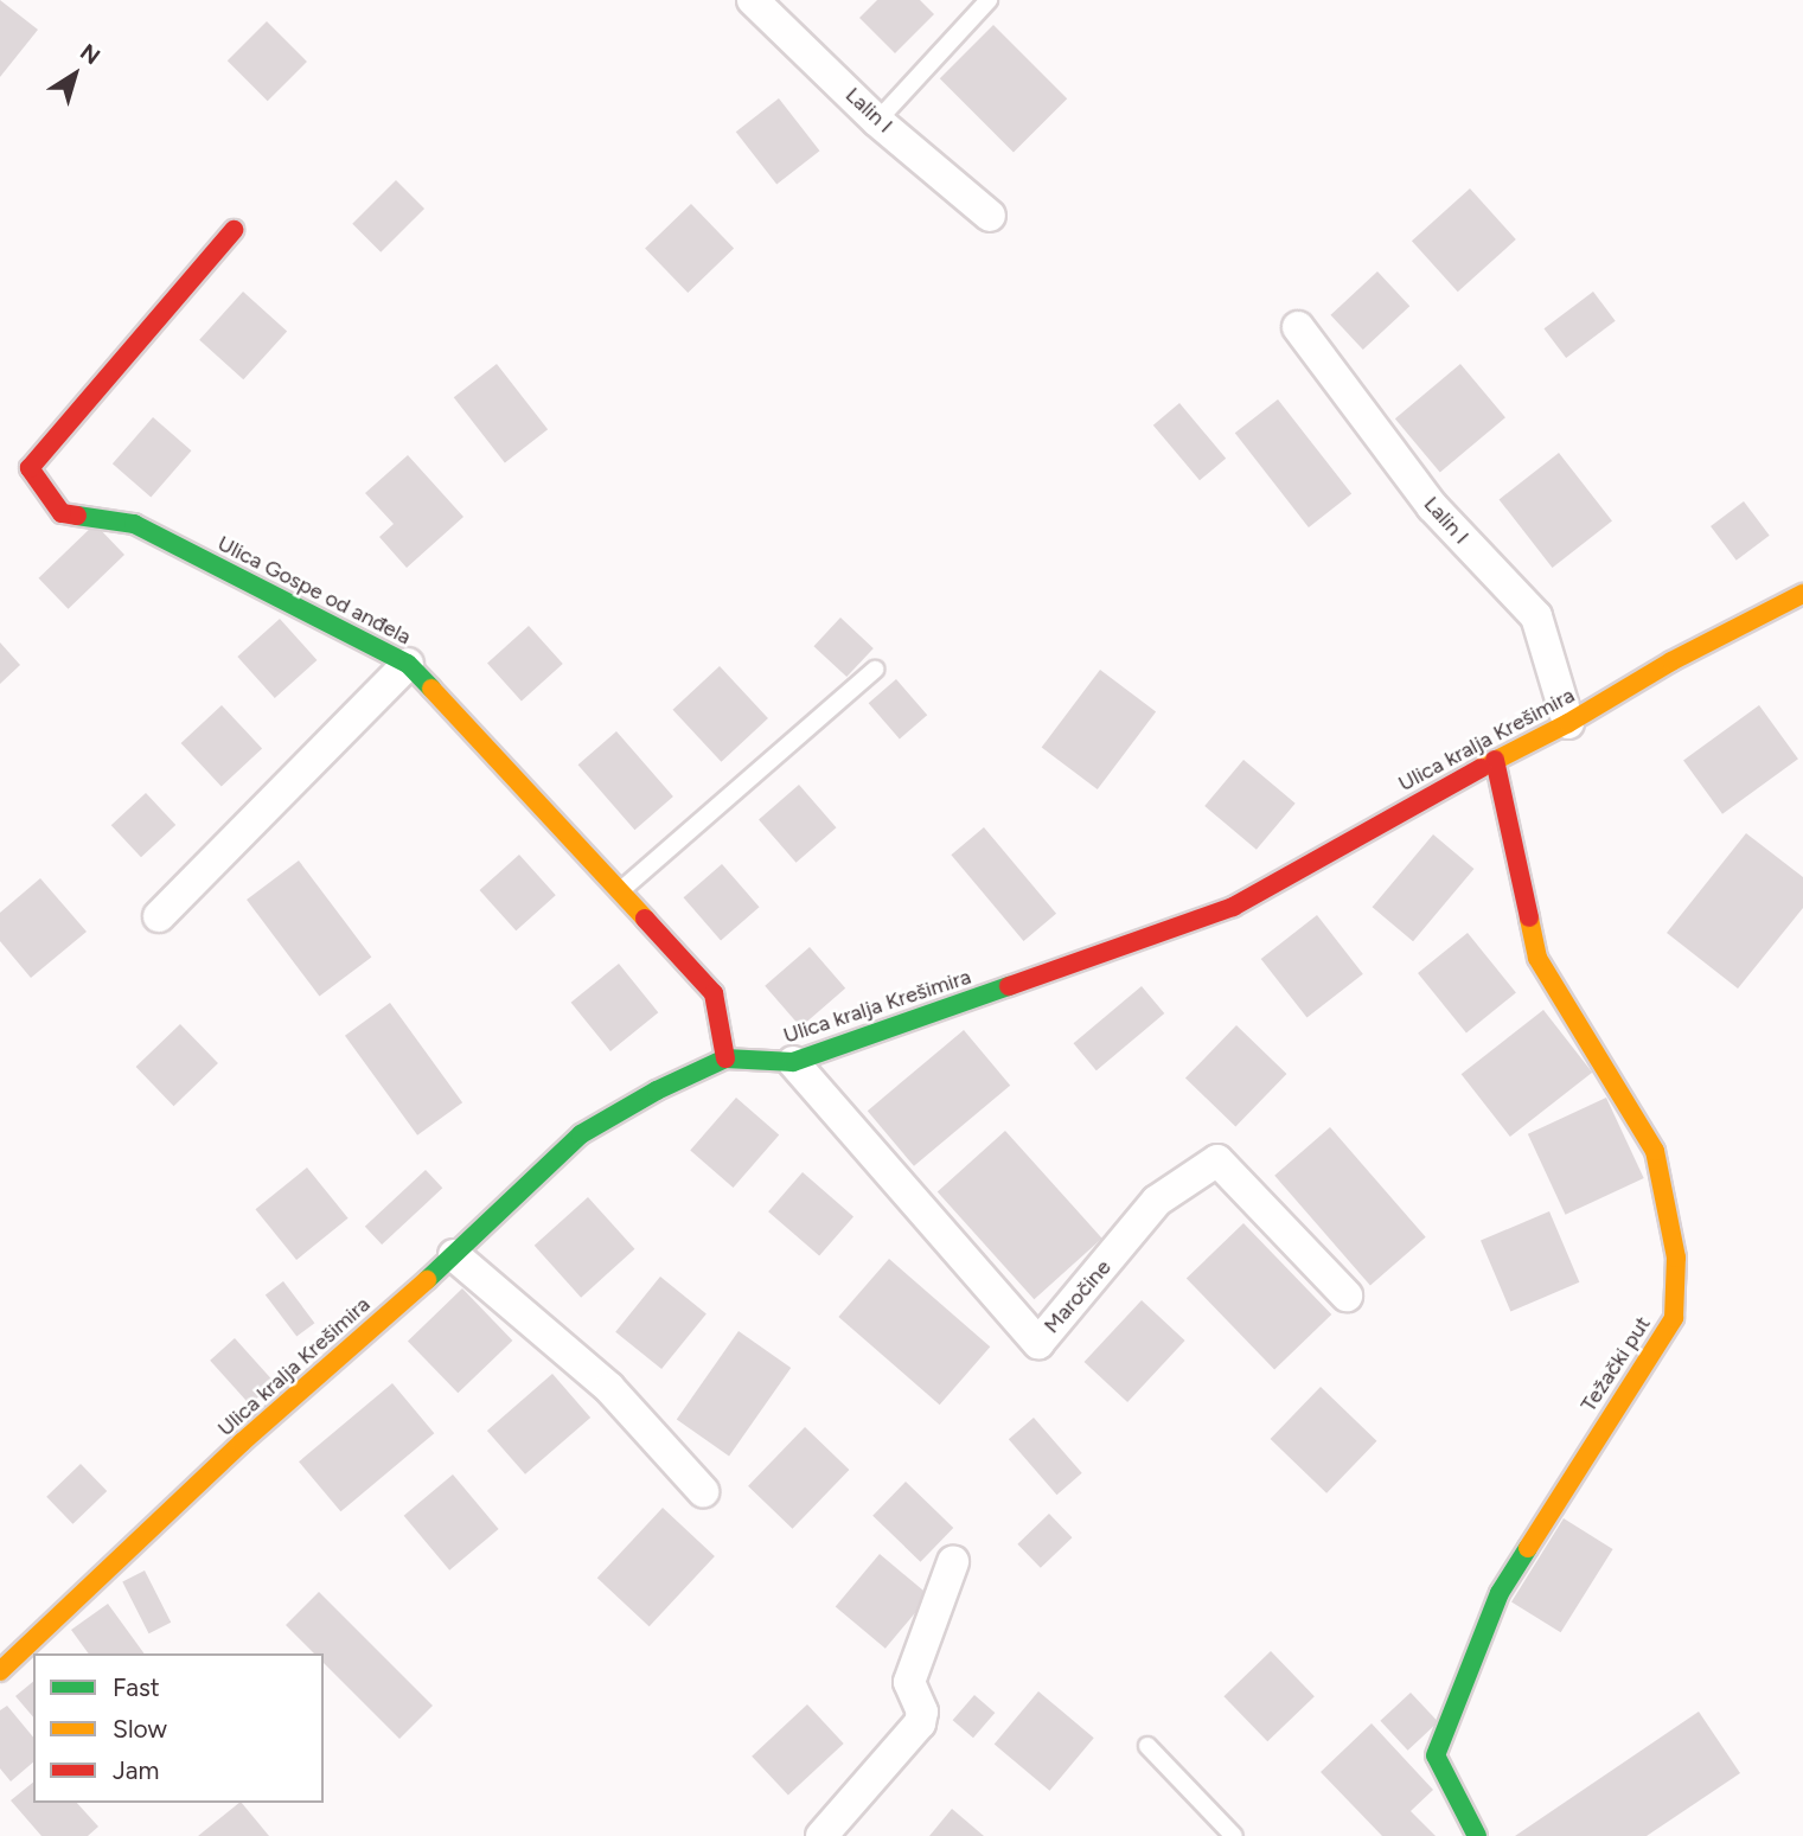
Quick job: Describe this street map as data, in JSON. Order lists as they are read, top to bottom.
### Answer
{
  "streets": {
    "street": [
      "Lalin I",
      "Ulica Gospe od anđela",
      "Ulica kralja Krešimira",
      "Maročine",
      "Težački put"
    ]
  },
  "crossings": [
    ["Lalin I", "Ulica kralja Krešimira"],
    ["Ulica Gospe od anđela", "Ulica kralja Krešimira"],
    ["Ulica kralja Krešimira", "Maročine"],
    ["Ulica kralja Krešimira", "Težački put"]
  ],
  "legend": ["Fast", "Slow", "Jam"],
  "north": "top right"
}
